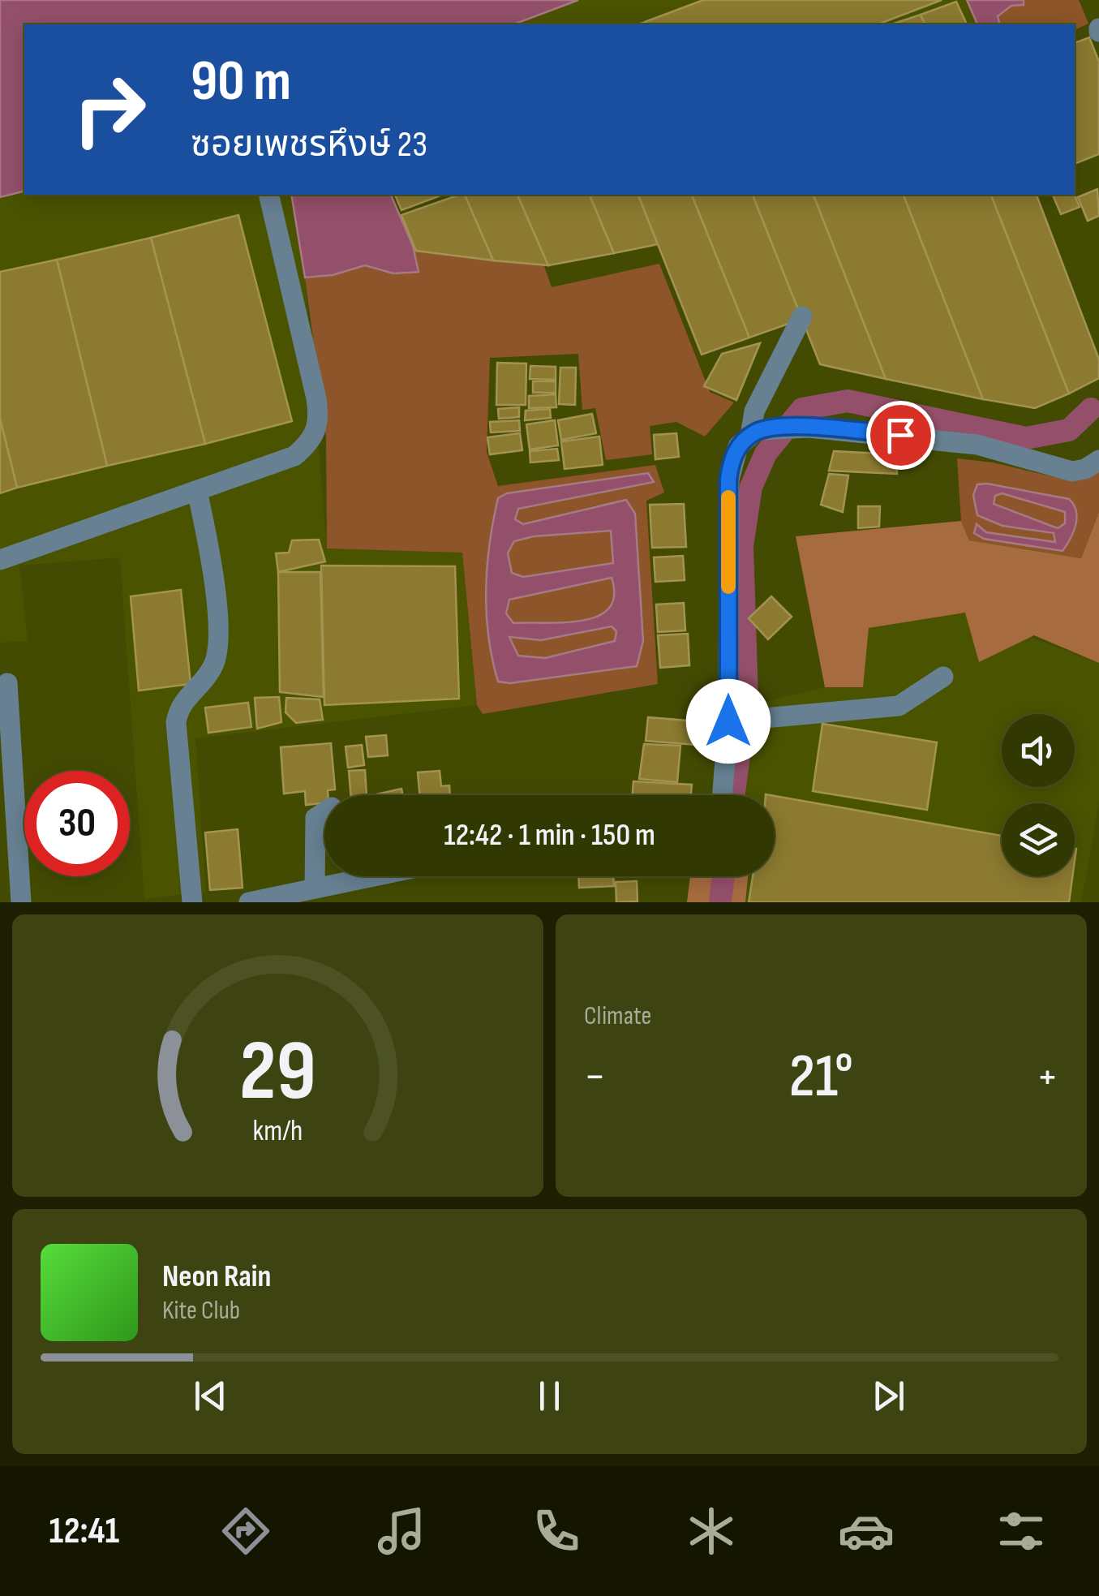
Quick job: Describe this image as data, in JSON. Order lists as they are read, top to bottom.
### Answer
{
  "page": {
    "turn": ["90 m", "ซอยเพชรหึงษ์ 23"],
    "limit": "30",
    "trip": "12:42 · 1 min · 150 m",
    "tile": "Climate",
    "heat": ["−", "21°", "+"],
    "song": ["Neon Rain", "Kite Club"],
    "tabs": "12:41",
    "gauge": ["29", "km/h"]
  }
}
